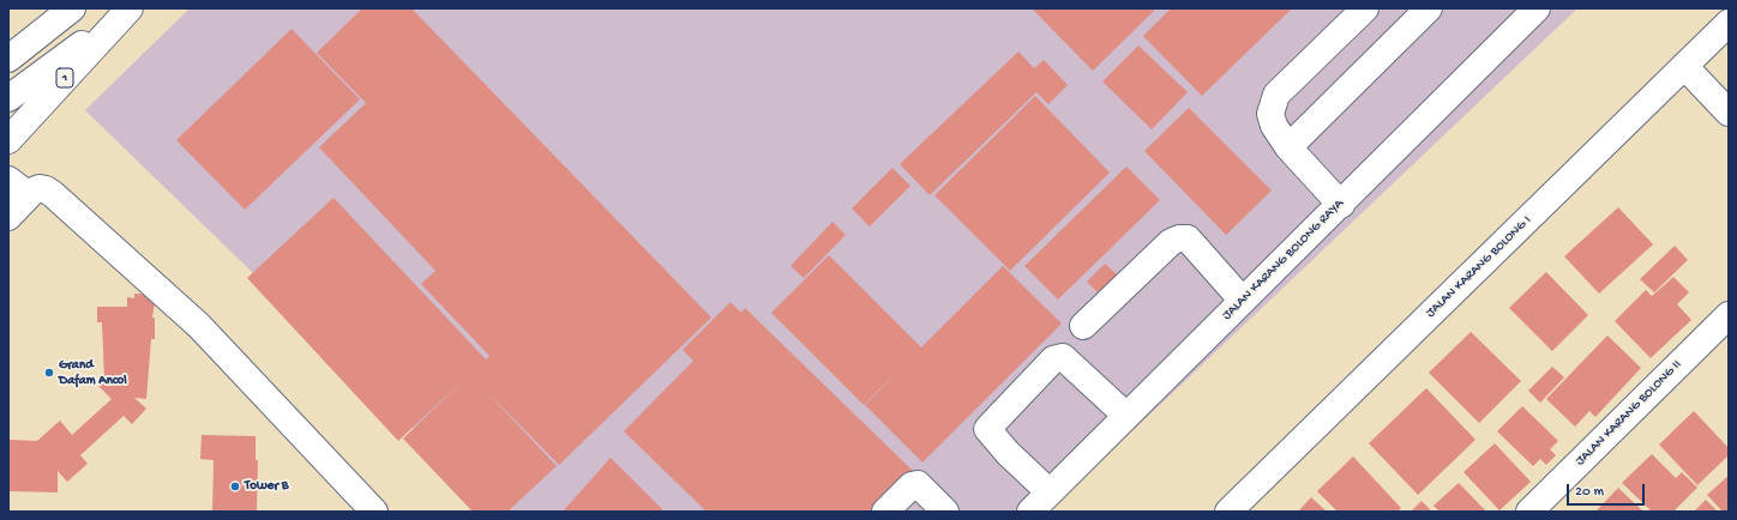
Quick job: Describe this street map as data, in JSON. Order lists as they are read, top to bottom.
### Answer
{
  "streets": {
    "main road": [
      "1",
      "JALAN KARANG BOLONG RAYA",
      "JALAN KARANG BOLONG I",
      "JALAN KARANG BOLONG II"
    ]
  },
  "places": ["Grand Dafam Ancol", "Tower B"],
  "scale_bar": "20 m"
}
